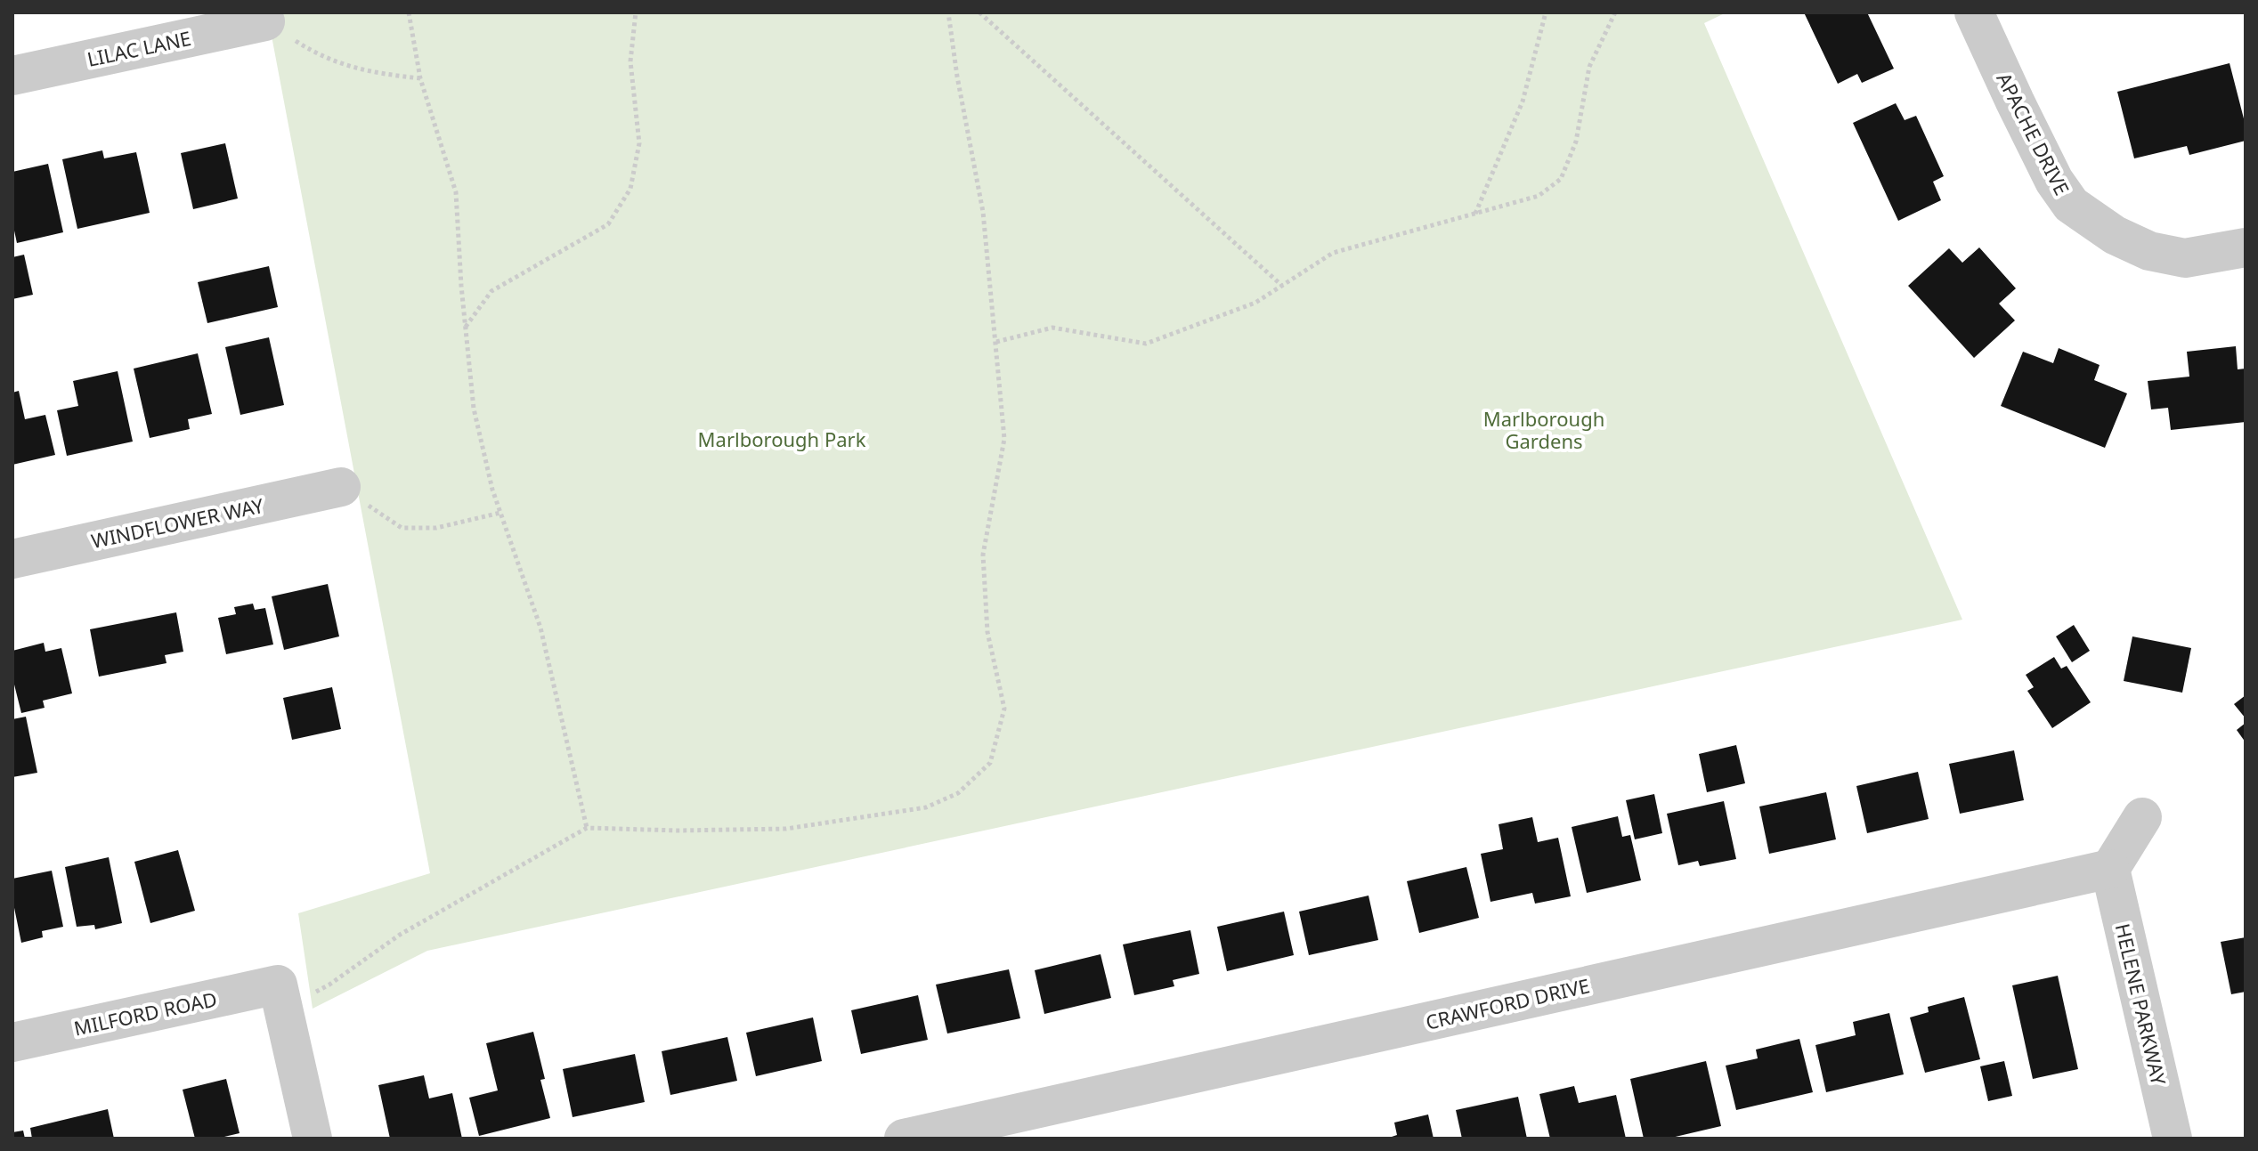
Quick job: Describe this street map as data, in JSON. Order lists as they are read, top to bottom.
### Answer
{
  "streets": {
    "street": [
      "LILAC LANE",
      "APACHE DRIVE",
      "WINDFLOWER WAY",
      "CRAWFORD DRIVE",
      "HELENE PARKWAY",
      "MILFORD ROAD"
    ]
  },
  "crossings": [
    ["CRAWFORD DRIVE", "HELENE PARKWAY"]
  ],
  "parks": ["Marlborough Gardens", "Marlborough Park"]
}
